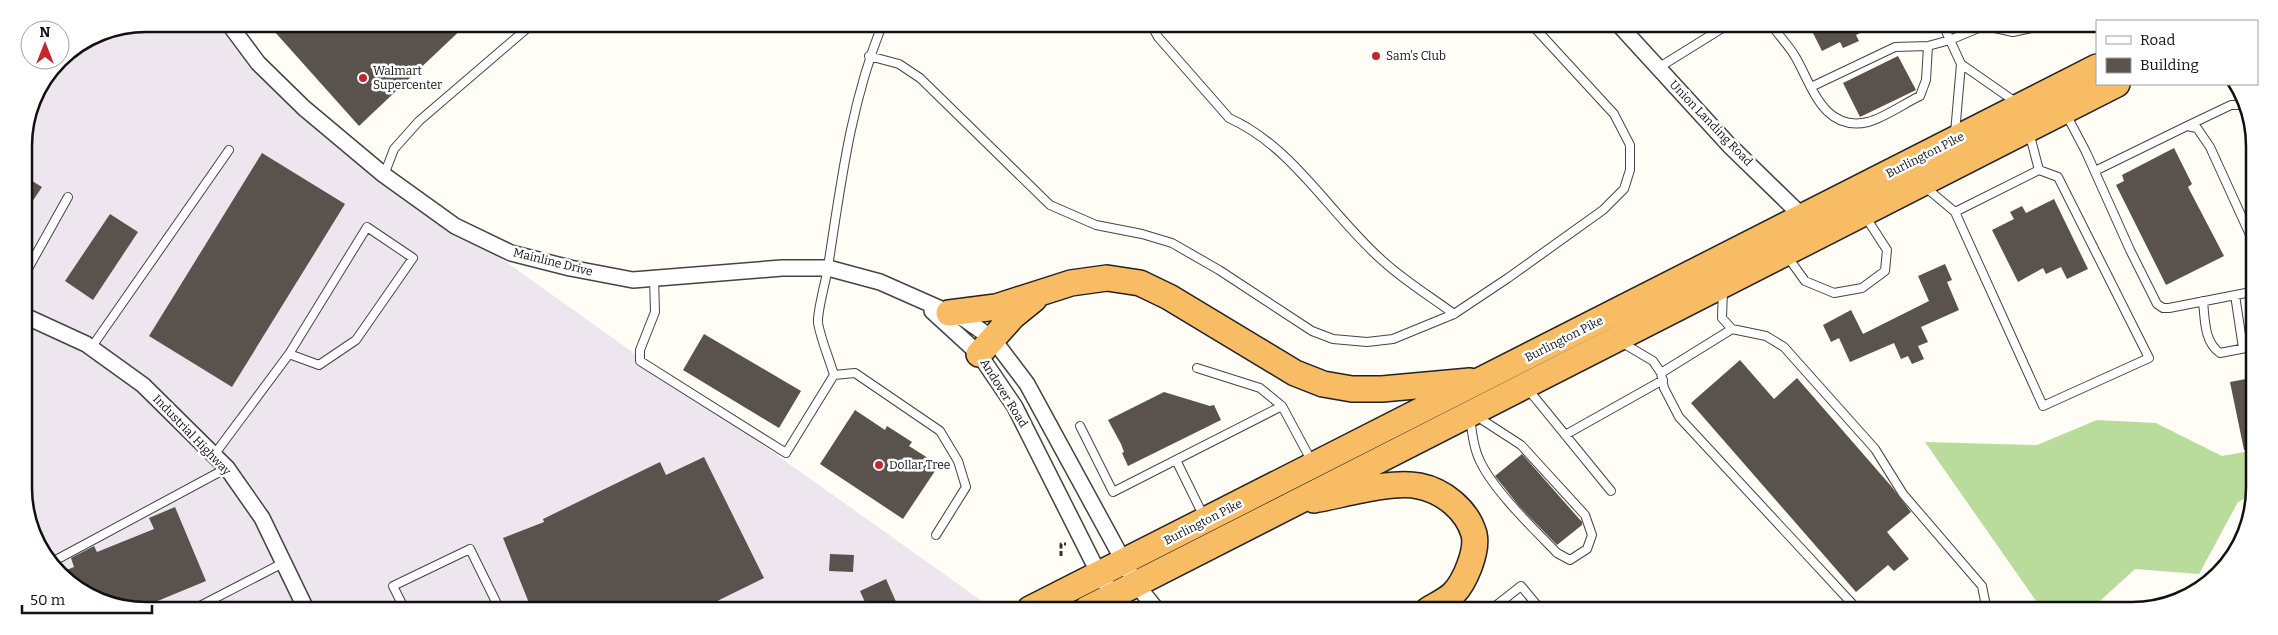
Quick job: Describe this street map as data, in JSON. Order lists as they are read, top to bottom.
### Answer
{
  "streets": {
    "highway": ["Burlington Pike"],
    "street": [
      "Union Landing Road",
      "Mainline Drive",
      "Andover Road",
      "Industrial Highway"
    ]
  },
  "crossings": [
    ["Union Landing Road", "Burlington Pike"],
    ["Burlington Pike", "Andover Road"],
    ["Mainline Drive", "Andover Road"]
  ],
  "places": ["Sam's Club", "Walmart Supercenter", "Dollar Tree"],
  "legend": ["Road", "Building"],
  "scale_bar": "50 m",
  "north": "top"
}
